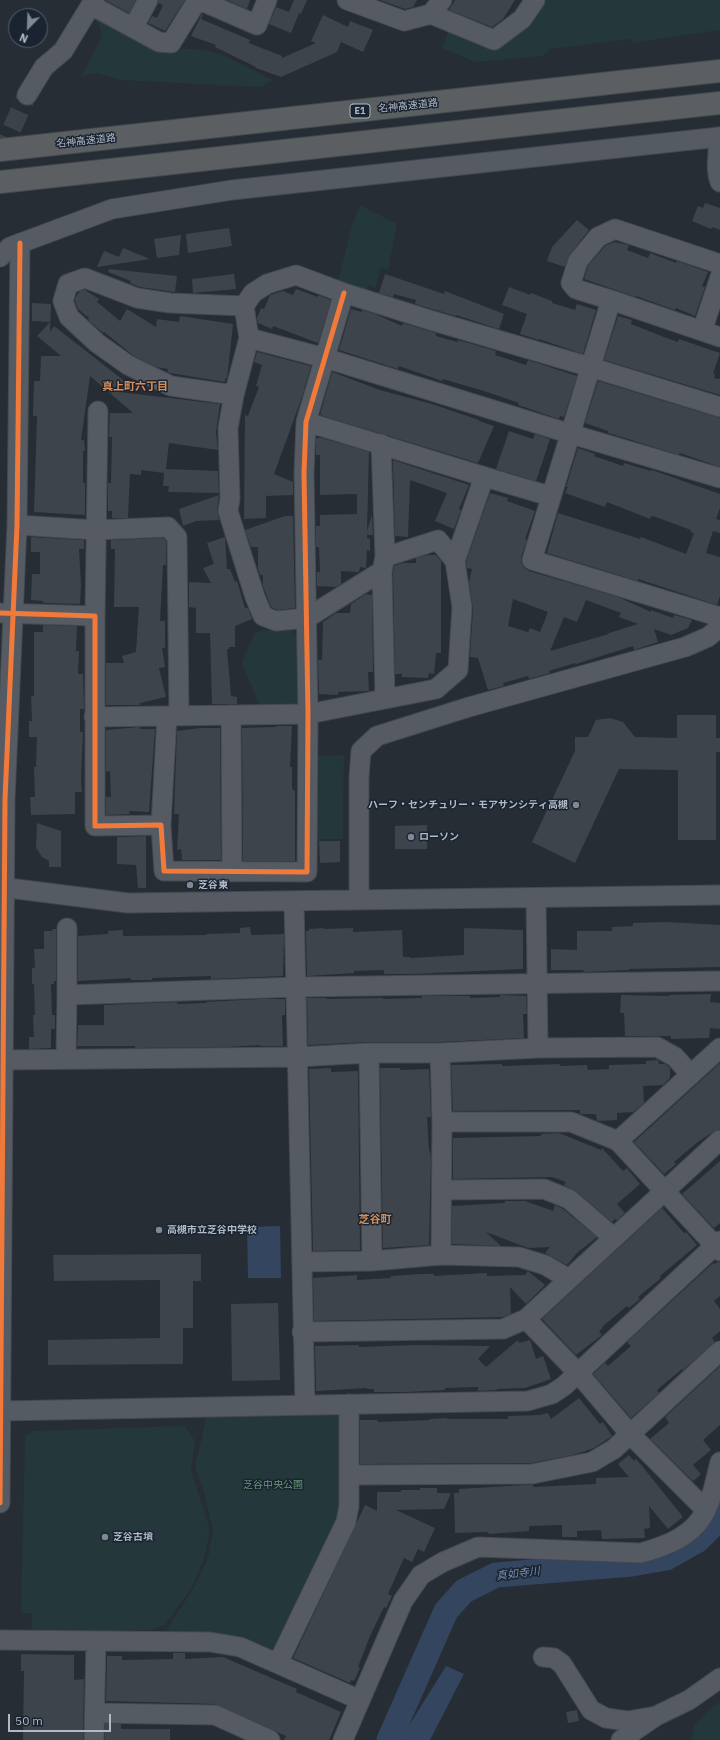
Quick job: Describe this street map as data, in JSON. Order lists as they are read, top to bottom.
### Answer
{
  "streets": {
    "highway": ["名神高速道路", "E1"]
  },
  "districts": ["真上町六丁目", "芝谷町"],
  "water": ["真如寺川"],
  "parks": ["芝谷中央公園"],
  "places": [
    "ハーフ・センチュリー・モアサンシティ高槻",
    "ローソン",
    "芝谷東",
    "高槻市立芝谷中学校",
    "芝谷古墳"
  ],
  "scale_bar": "50 m",
  "north": "bottom left"
}
